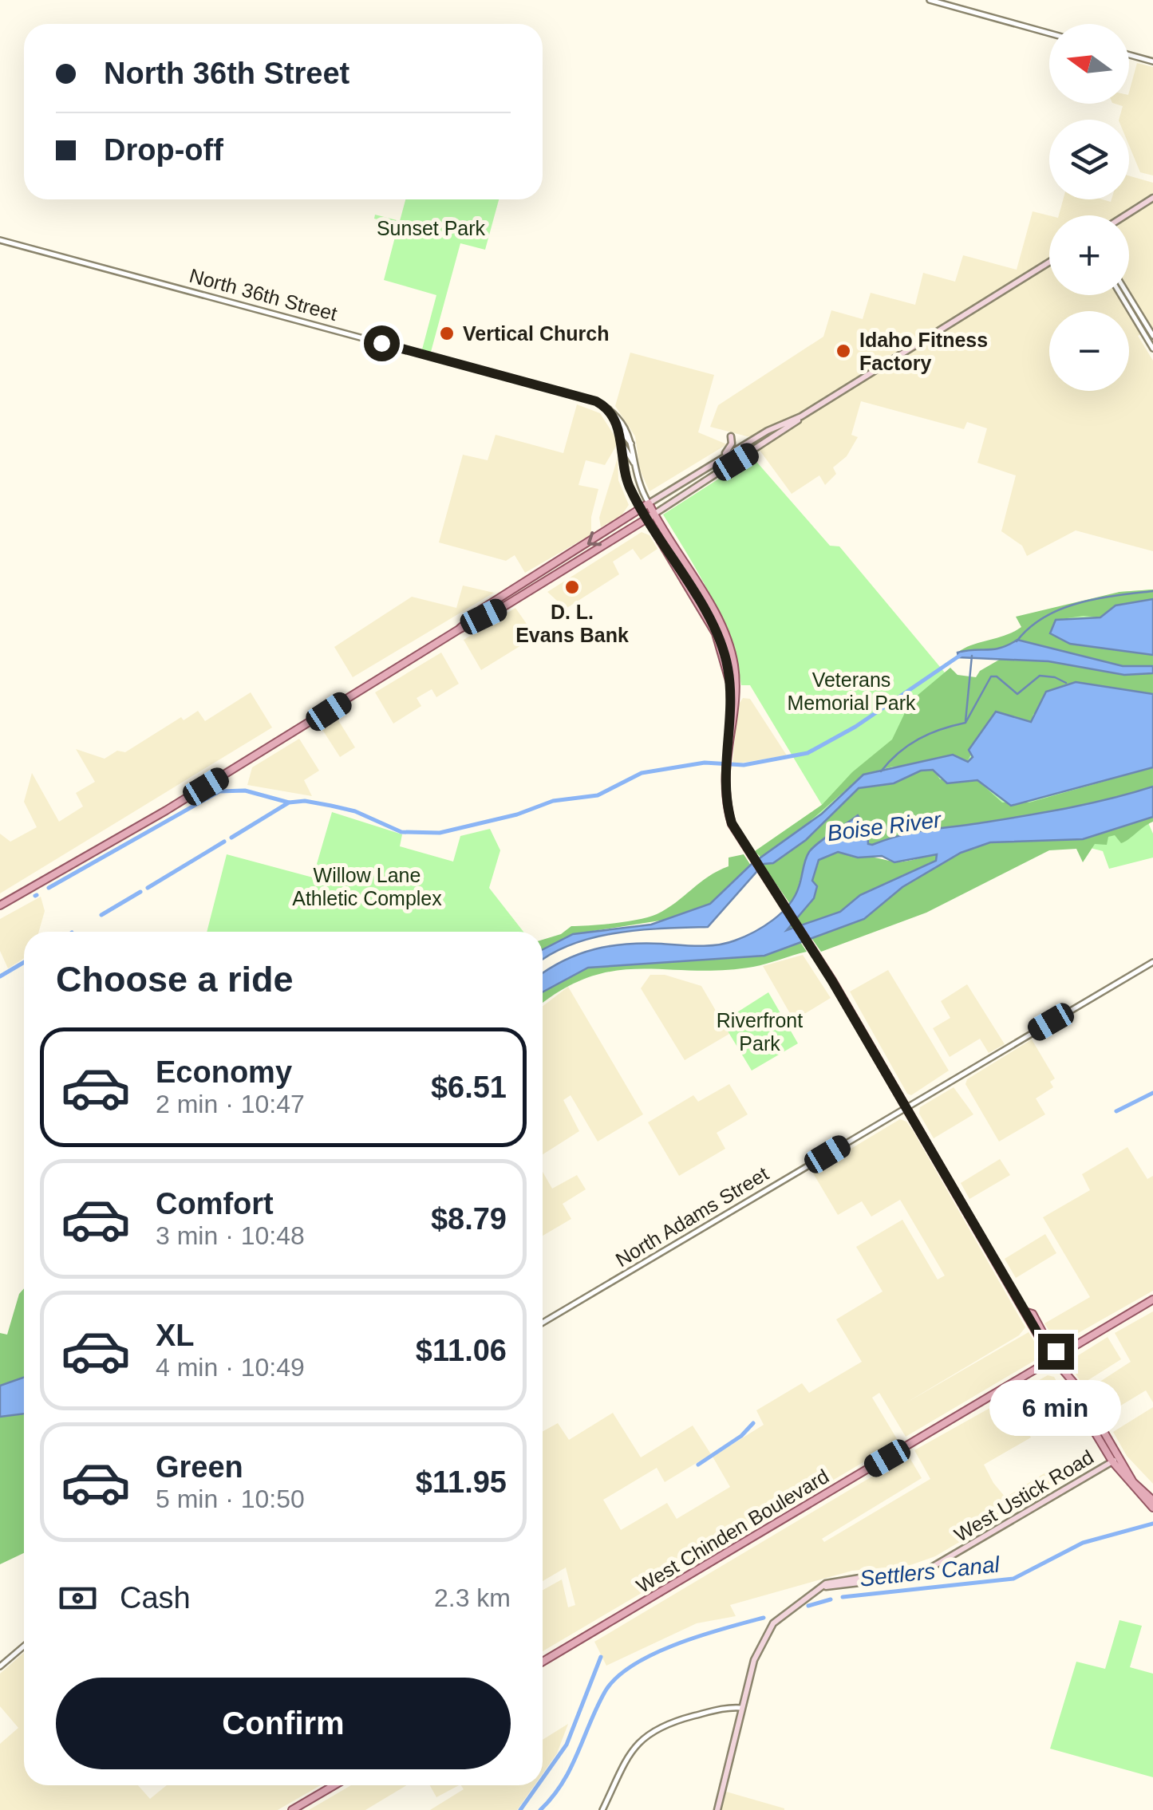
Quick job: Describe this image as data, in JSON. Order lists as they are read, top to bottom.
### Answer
{
  "streets": {
    "main road": ["West Ustick Road", "West Chinden Boulevard"],
    "street": ["North 36th Street", "North Adams Street"]
  },
  "water": ["Boise River", "Settlers Canal"],
  "parks": [
    "Sunset Park",
    "Veterans Memorial Park",
    "Willow Lane Athletic Complex",
    "Riverfront Park"
  ],
  "places": ["Vertical Church", "Idaho Fitness Factory", "D. L. Evans Bank"],
  "north": "left",
  "page": {
    "map_buttons": ["+", "−"],
    "banner": ["North 36th Street", "Drop-off"],
    "heading": "Choose a ride",
    "list": [
      {
        "name": "Economy",
        "note": "2 min · 10:47",
        "value": "$6.51"
      },
      {
        "name": "Comfort",
        "note": "3 min · 10:48",
        "value": "$8.79"
      },
      {
        "name": "XL",
        "note": "4 min · 10:49",
        "value": "$11.06"
      },
      {
        "name": "Green",
        "note": "5 min · 10:50",
        "value": "$11.95"
      }
    ],
    "bubble": "6 min",
    "pay": ["Cash", "2.3 km"],
    "buttons": "Confirm"
  }
}
